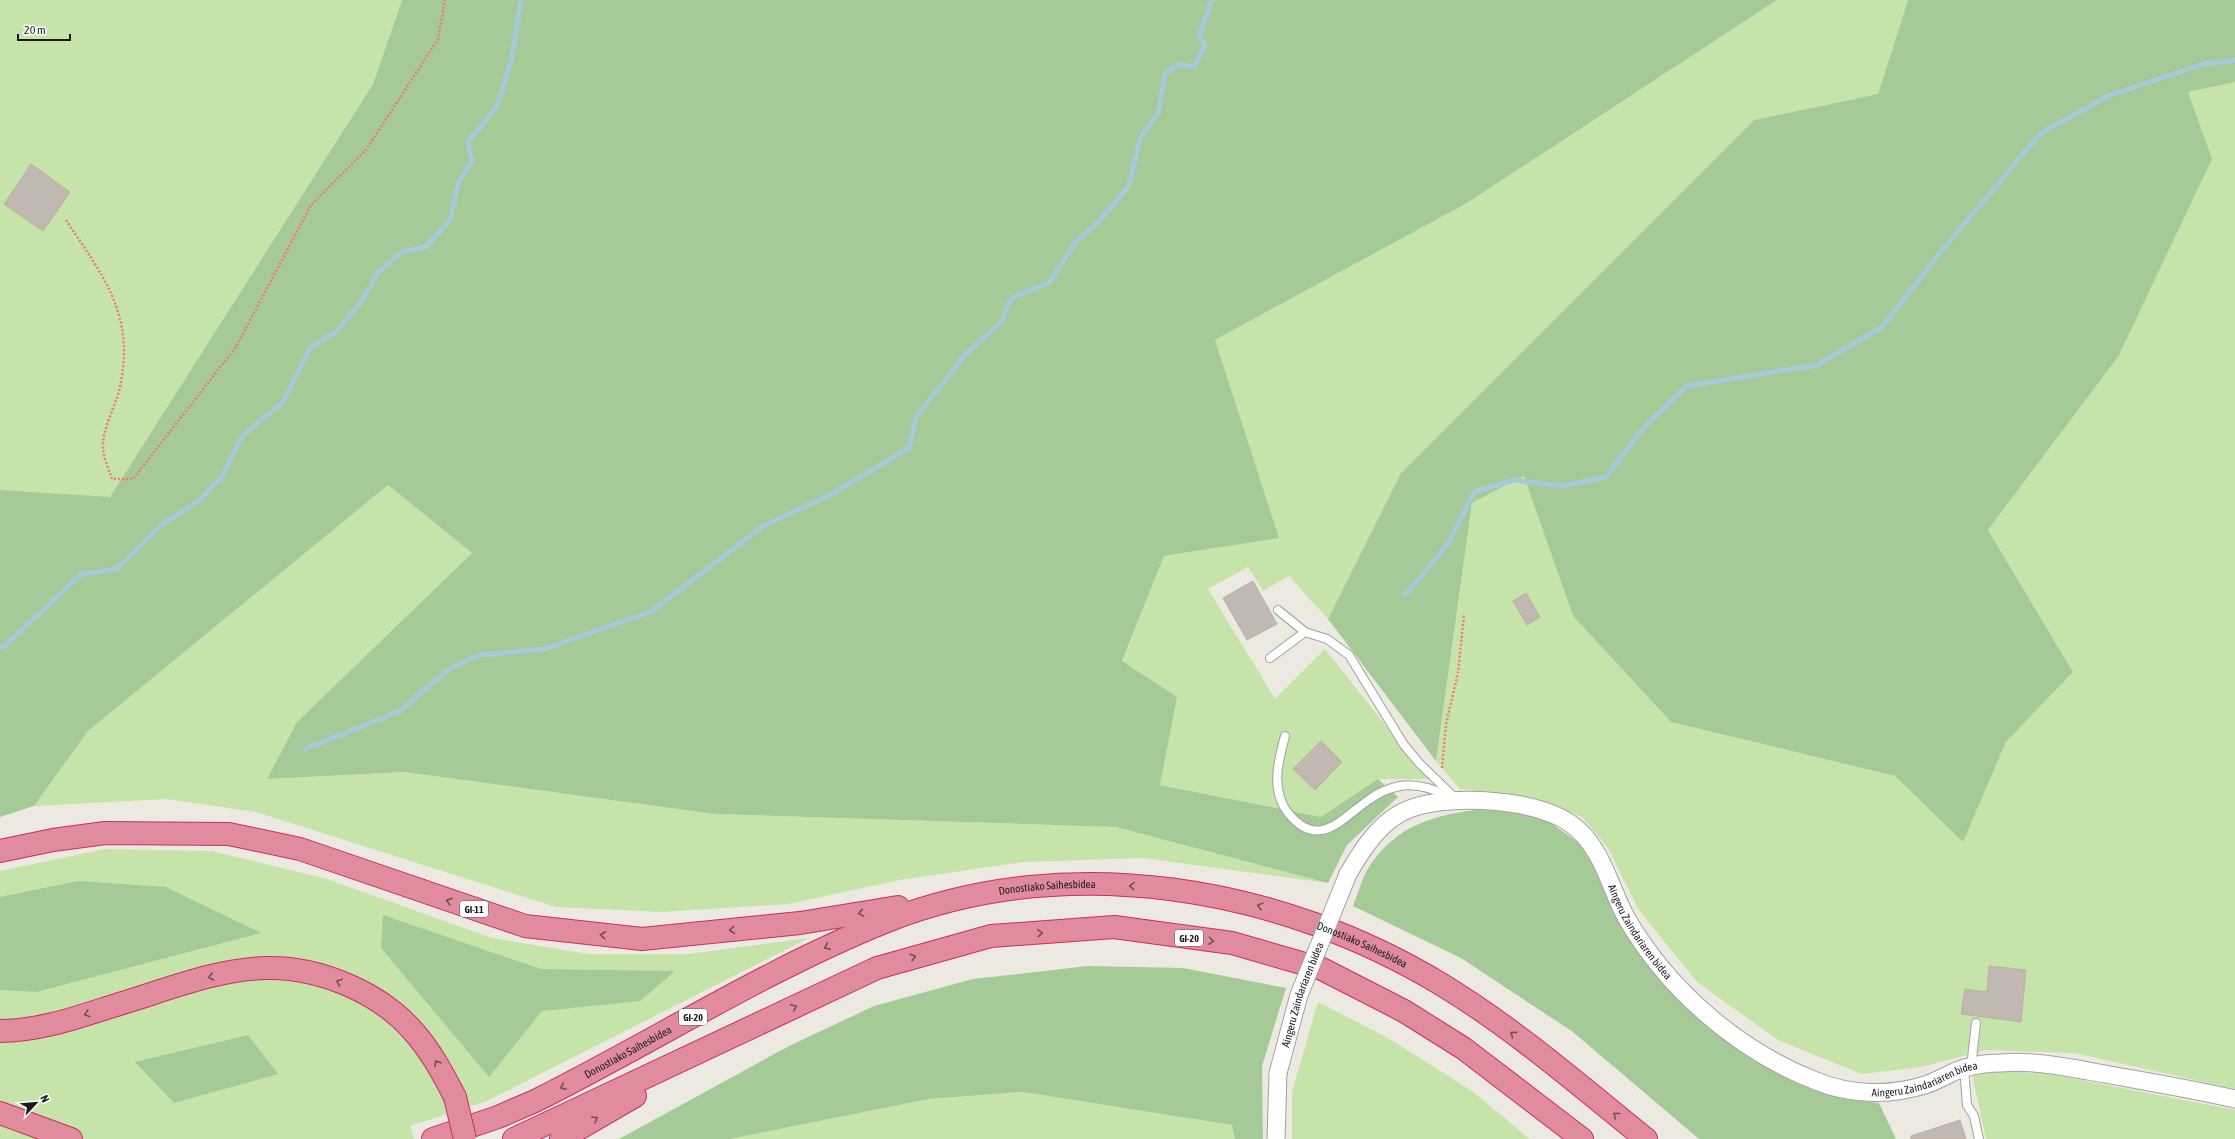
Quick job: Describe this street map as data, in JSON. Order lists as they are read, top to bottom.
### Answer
{
  "streets": {
    "highway": ["Donostiako Saihesbidea", "GI-11", "GI-20"],
    "street": ["Aingeru Zaindariaren bidea"]
  },
  "crossings": [
    ["Donostiako Saihesbidea", "GI-11"]
  ],
  "scale_bar": "20 m",
  "north": "top right"
}
